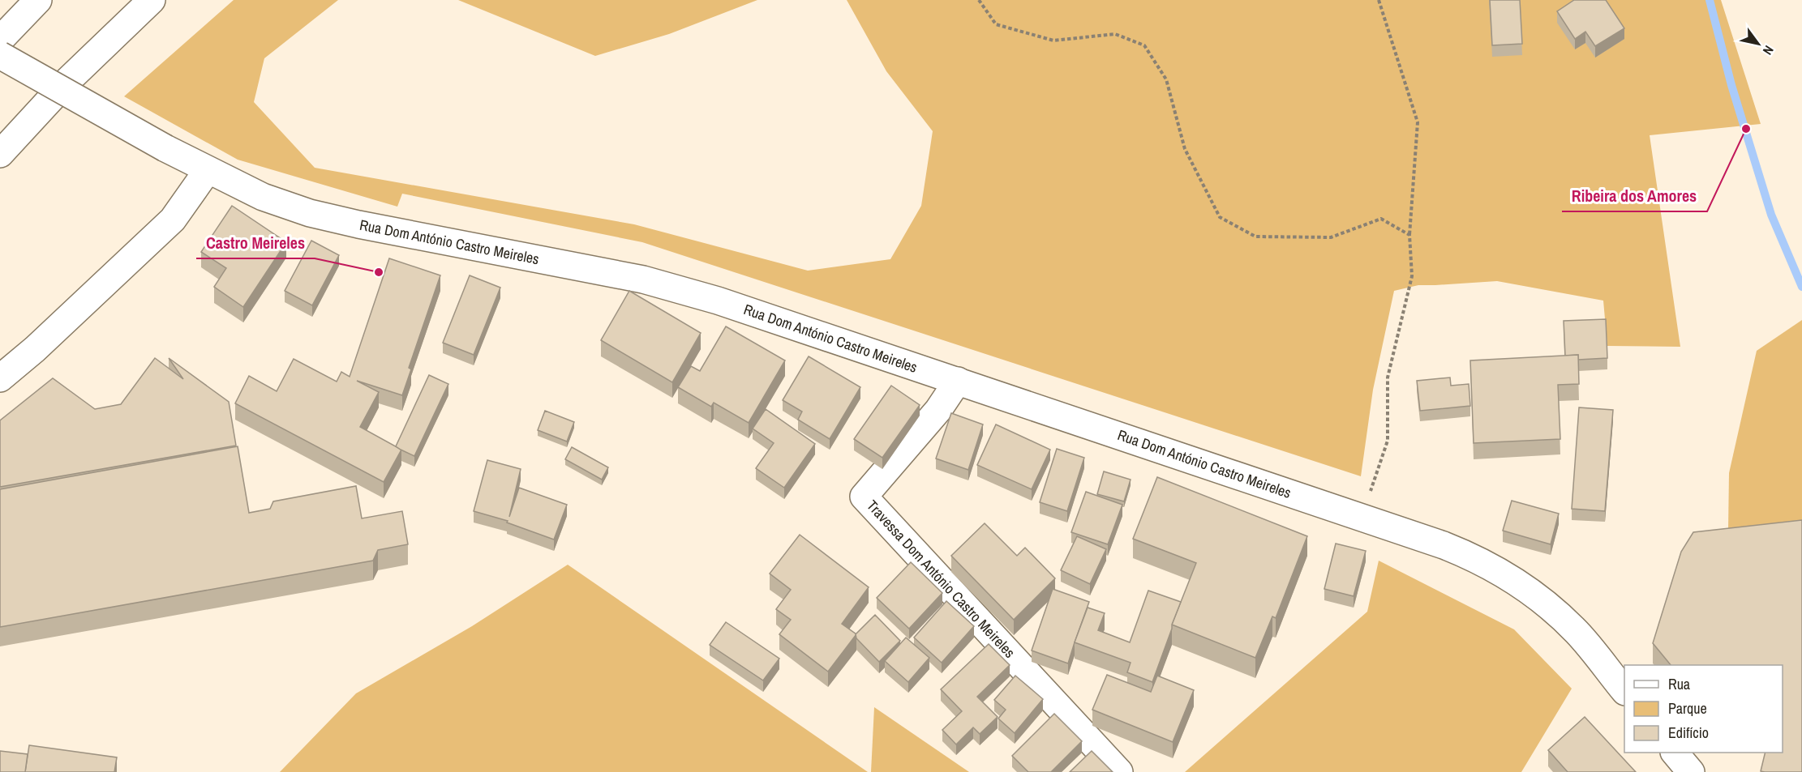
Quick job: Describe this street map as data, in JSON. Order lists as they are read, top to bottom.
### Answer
{
  "streets": {
    "main road": ["Rua Dom António Castro Meireles", "Travessa Dom António Castro Meireles"]
  },
  "crossings": [
    ["Rua Dom António Castro Meireles", "Travessa Dom António Castro Meireles"]
  ],
  "places": ["Ribeira dos Amores", "Castro Meireles"],
  "legend": ["Rua", "Parque", "Edifício"],
  "north": "bottom right"
}
